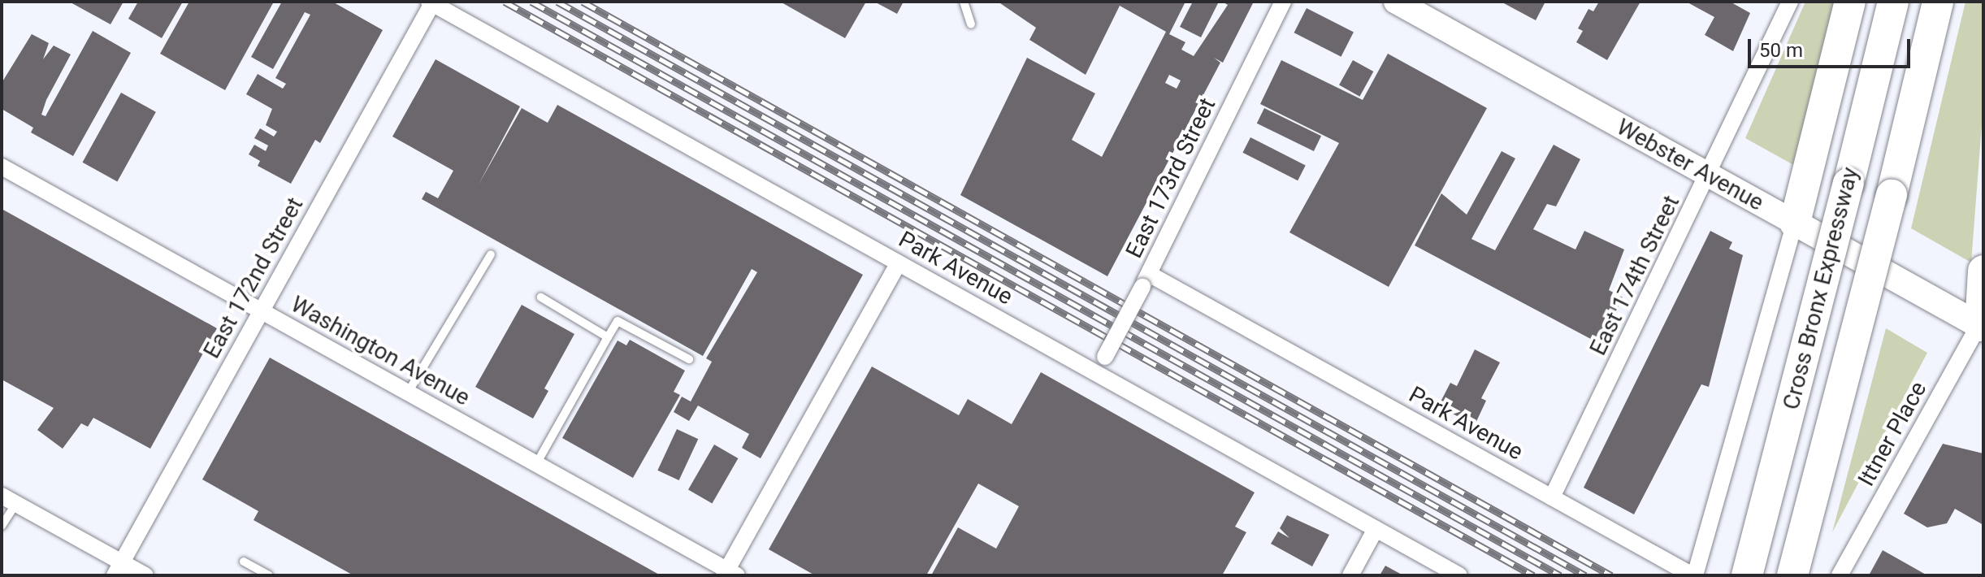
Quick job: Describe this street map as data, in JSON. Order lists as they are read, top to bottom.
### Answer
{
  "streets": {
    "highway": ["Cross Bronx Expressway"],
    "main road": ["Webster Avenue"],
    "street": [
      "East 173rd Street",
      "Park Avenue",
      "East 174th Street",
      "East 172nd Street",
      "Washington Avenue",
      "Ittner Place"
    ]
  },
  "crossings": [
    ["Webster Avenue", "East 174th Street"],
    ["Webster Avenue", "Ittner Place"],
    ["East 173rd Street", "Park Avenue"],
    ["Park Avenue", "East 174th Street"],
    ["Park Avenue", "East 172nd Street"],
    ["East 172nd Street", "Washington Avenue"]
  ],
  "scale_bar": "50 m"
}
